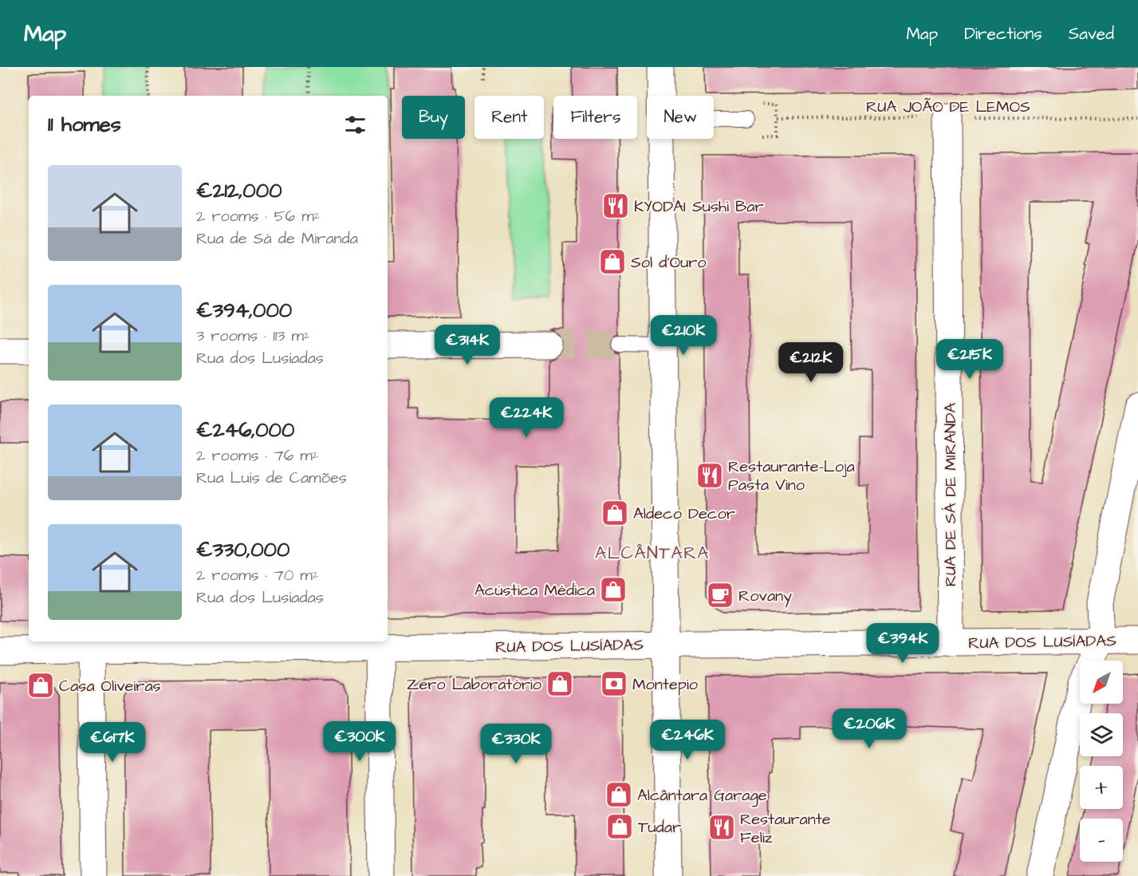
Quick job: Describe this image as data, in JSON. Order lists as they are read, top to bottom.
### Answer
{
  "streets": {
    "street": ["RUA DE SÁ DE MIRANDA", "RUA DOS LUSÍADAS"],
    "path": ["RUA JOÃO DE LEMOS"]
  },
  "crossings": [
    ["RUA JOÃO DE LEMOS", "RUA DE SÁ DE MIRANDA"],
    ["RUA DE SÁ DE MIRANDA", "RUA DOS LUSÍADAS"]
  ],
  "districts": ["ALCÂNTARA"],
  "places": {
    "restaurant": ["KYODAI Sushi Bar", "Restaurante-Loja Pasta Vino", "Restaurante Feliz"],
    "shop": [
      "Sol d'Ouro",
      "Aldeco Decor",
      "Acústica Médica",
      "Zero Laboratório",
      "Casa Oliveiras",
      "Alcântara Garage",
      "Tudar"
    ],
    "cafe": ["Rovany"],
    "bank": ["Montepio"]
  },
  "north": "bottom left",
  "page": {
    "header": "Map",
    "nav": ["Map", "Directions", "Saved"],
    "chip": [
      "Buy",
      "Rent",
      "Filters",
      "New"
    ],
    "heading": "11 homes",
    "list": [
      {
        "name": "€212,000",
        "note": "2 rooms · 56 m² · Rua de Sá de Miranda"
      },
      {
        "name": "€394,000",
        "note": "3 rooms · 113 m² · Rua dos Lusíadas"
      },
      {
        "name": "€246,000",
        "note": "2 rooms · 76 m² · Rua Luís de Camões"
      },
      {
        "name": "€330,000",
        "note": "2 rooms · 70 m² · Rua dos Lusíadas"
      }
    ],
    "price": [
      "€210K",
      "€314K",
      "€215K",
      "€212K",
      "€224K",
      "€394K",
      "€206K",
      "€246K",
      "€300K",
      "€617K",
      "€330K"
    ],
    "map_buttons": ["+", "−"]
  }
}
